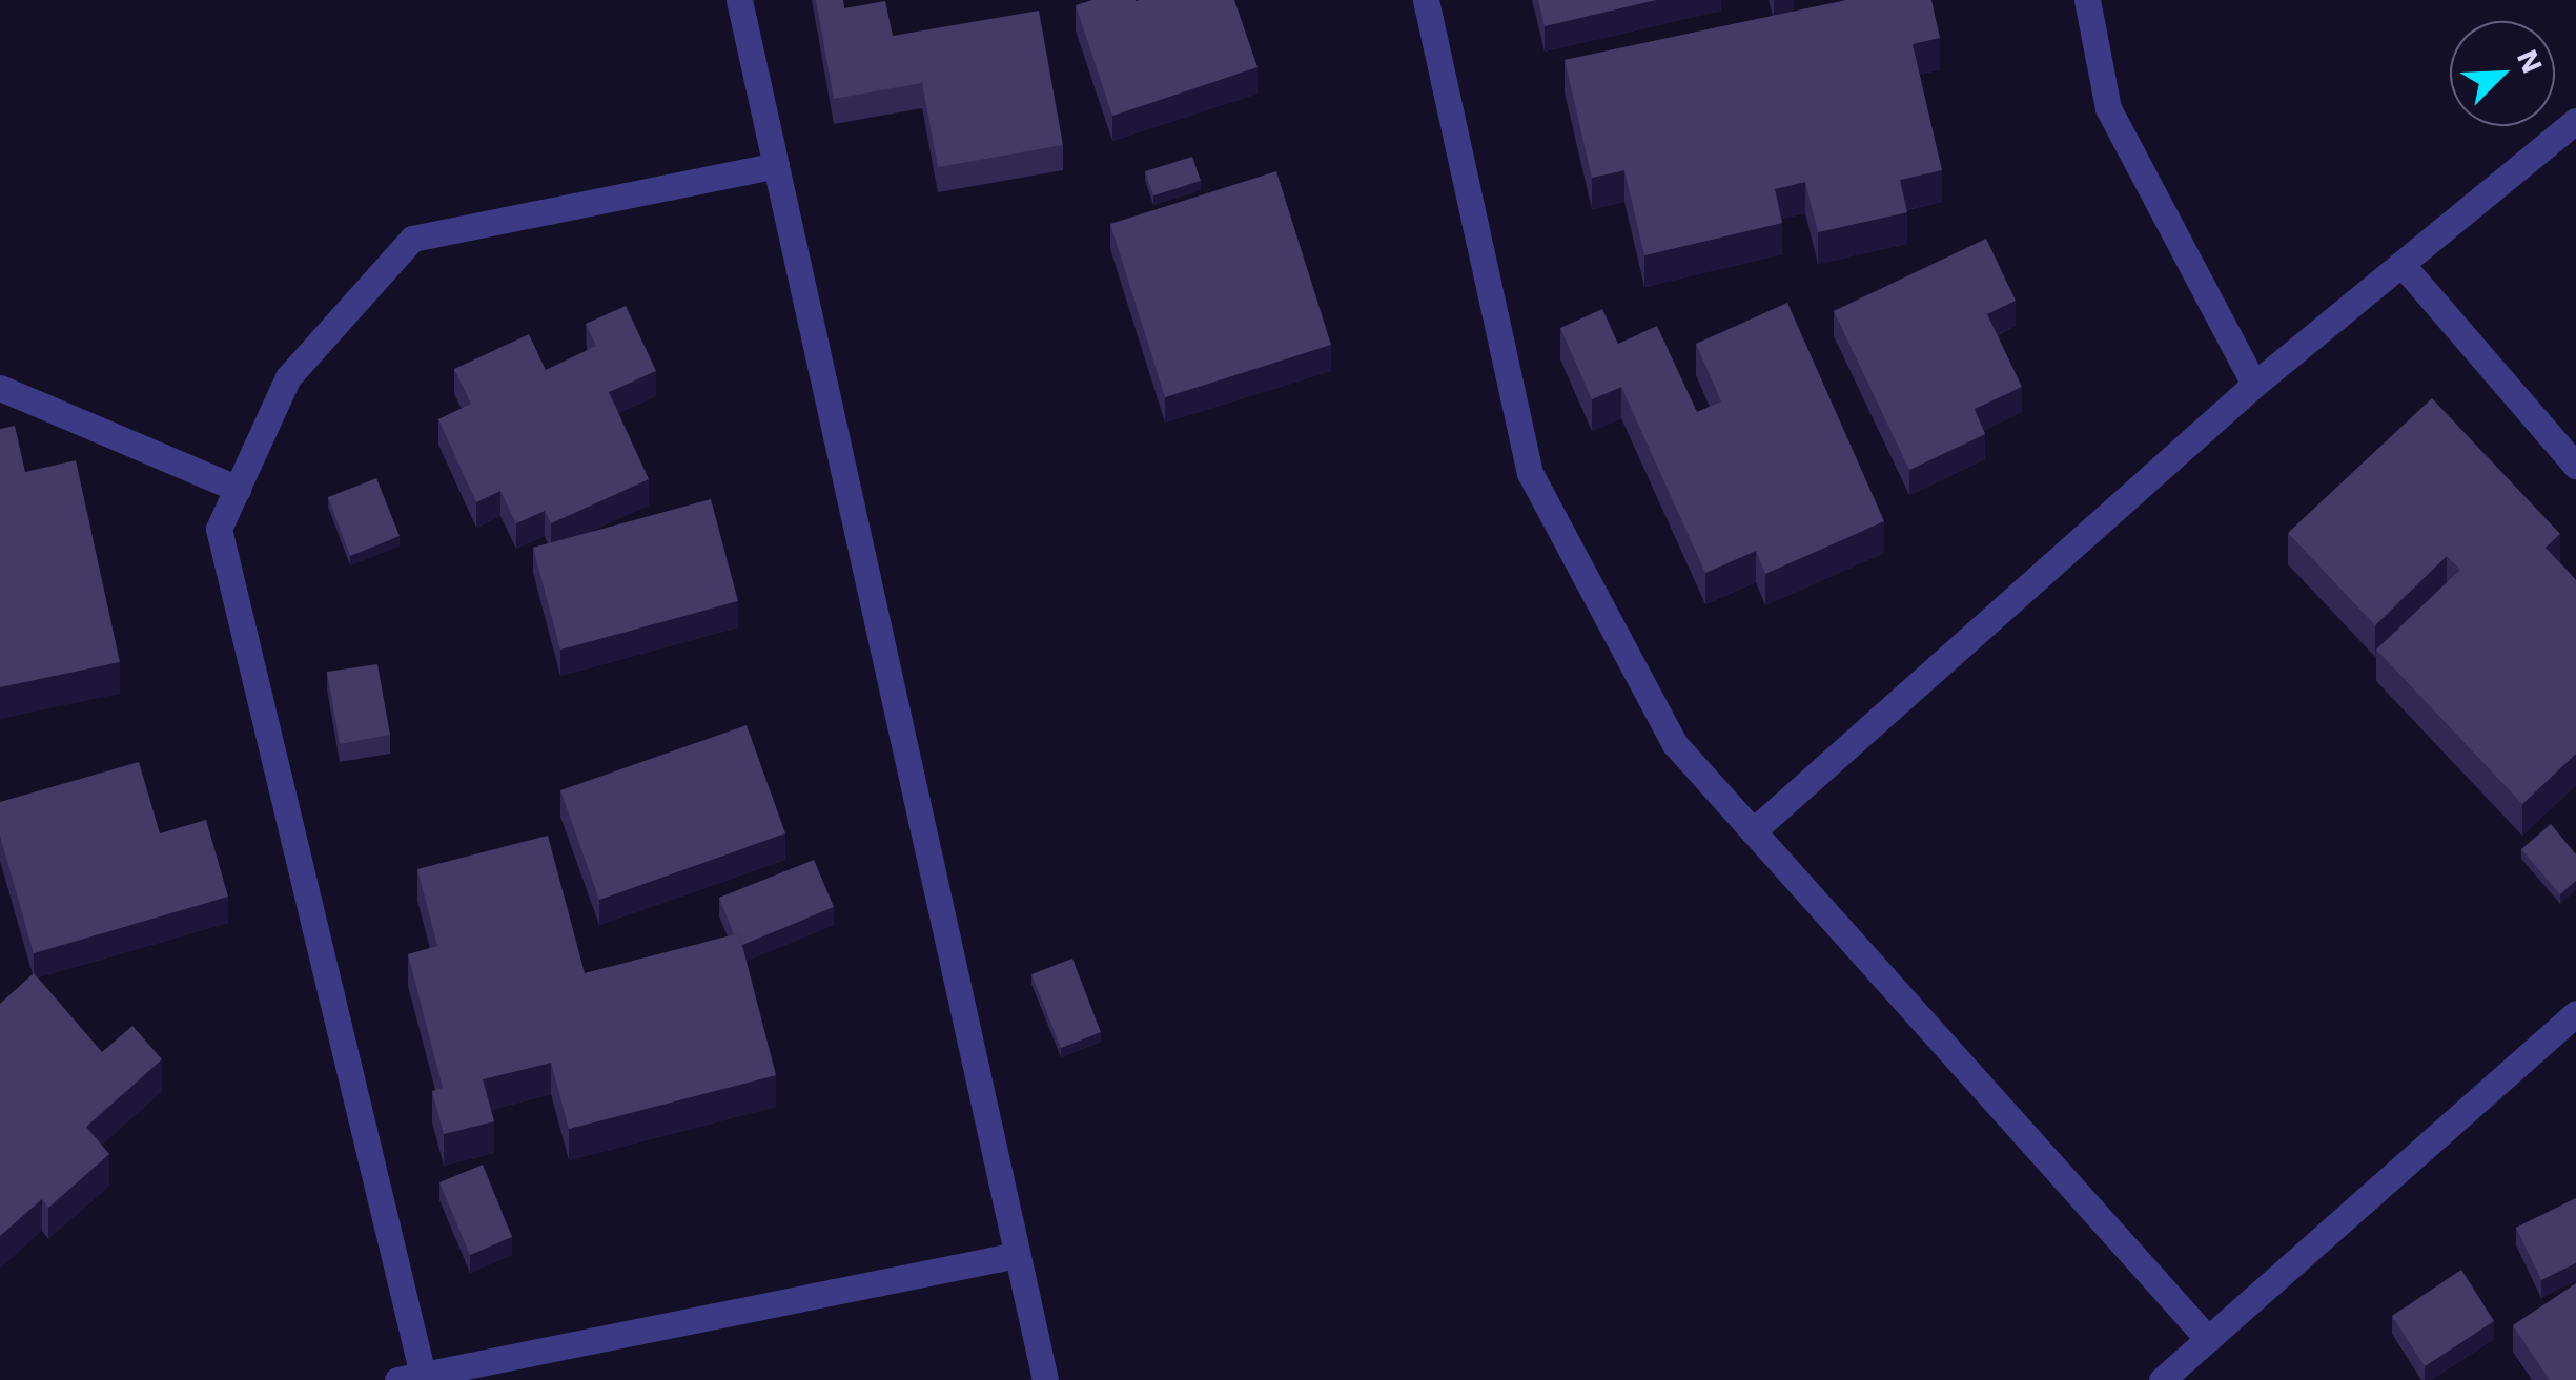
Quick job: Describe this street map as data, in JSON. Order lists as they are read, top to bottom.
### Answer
{
  "north": "top right"
}
